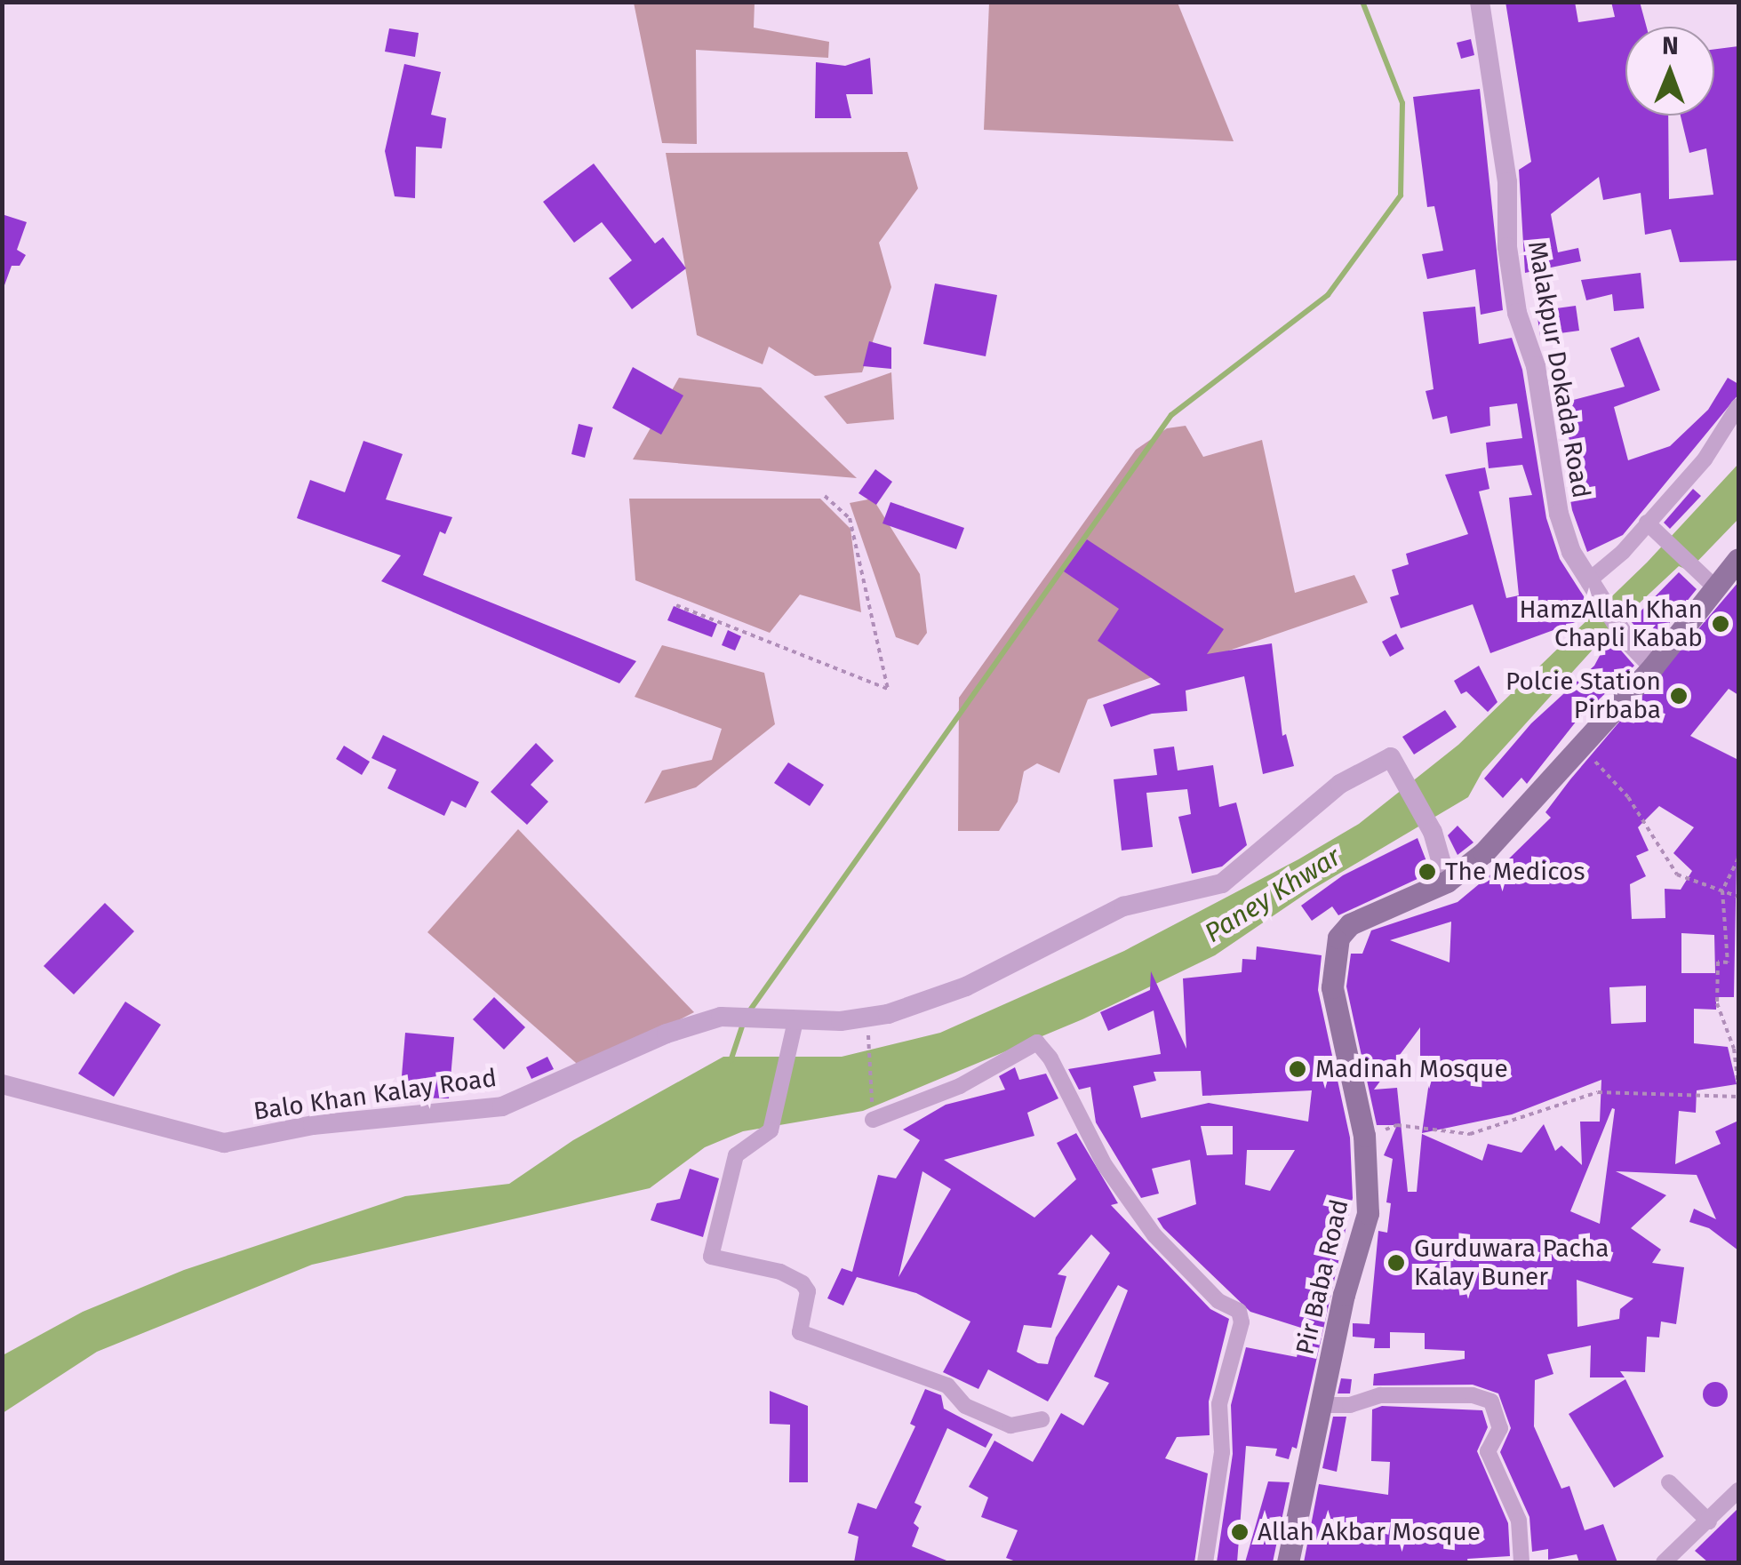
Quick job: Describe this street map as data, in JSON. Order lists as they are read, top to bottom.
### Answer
{
  "streets": {
    "main road": ["Pir Baba Road"],
    "street": ["Malakpur Dokada Road", "Balo Khan Kalay Road"]
  },
  "crossings": [
    ["Balo Khan Kalay Road", "Pir Baba Road"]
  ],
  "water": ["Paney Khwar"],
  "places": [
    "HamzAllah Khan Chapli Kabab",
    "Polcie Station Pirbaba",
    "The Medicos",
    "Madinah Mosque",
    "Gurduwara Pacha Kalay Buner",
    "Allah Akbar Mosque"
  ],
  "north": "top"
}
